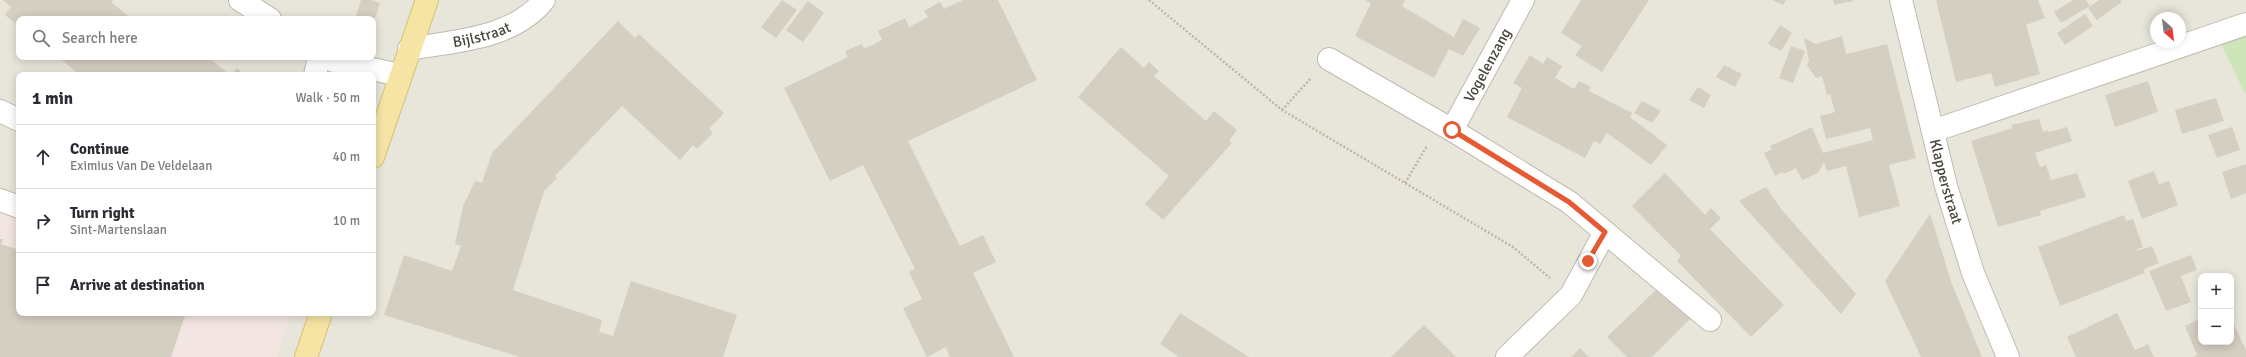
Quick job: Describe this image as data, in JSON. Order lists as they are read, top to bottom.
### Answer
{
  "streets": {
    "street": ["Bijlstraat", "Vogelenzang", "Klapperstraat"]
  },
  "north": "bottom right",
  "page": {
    "search": "Search here",
    "heading": ["1 min", "Walk · 50 m"],
    "list": [
      ["Continue", "Eximius Van De Veldelaan", "40 m"],
      ["Turn right", "Sint-Martenslaan", "10 m"],
      "Arrive at destination"
    ],
    "map_buttons": ["+", "−"]
  }
}
